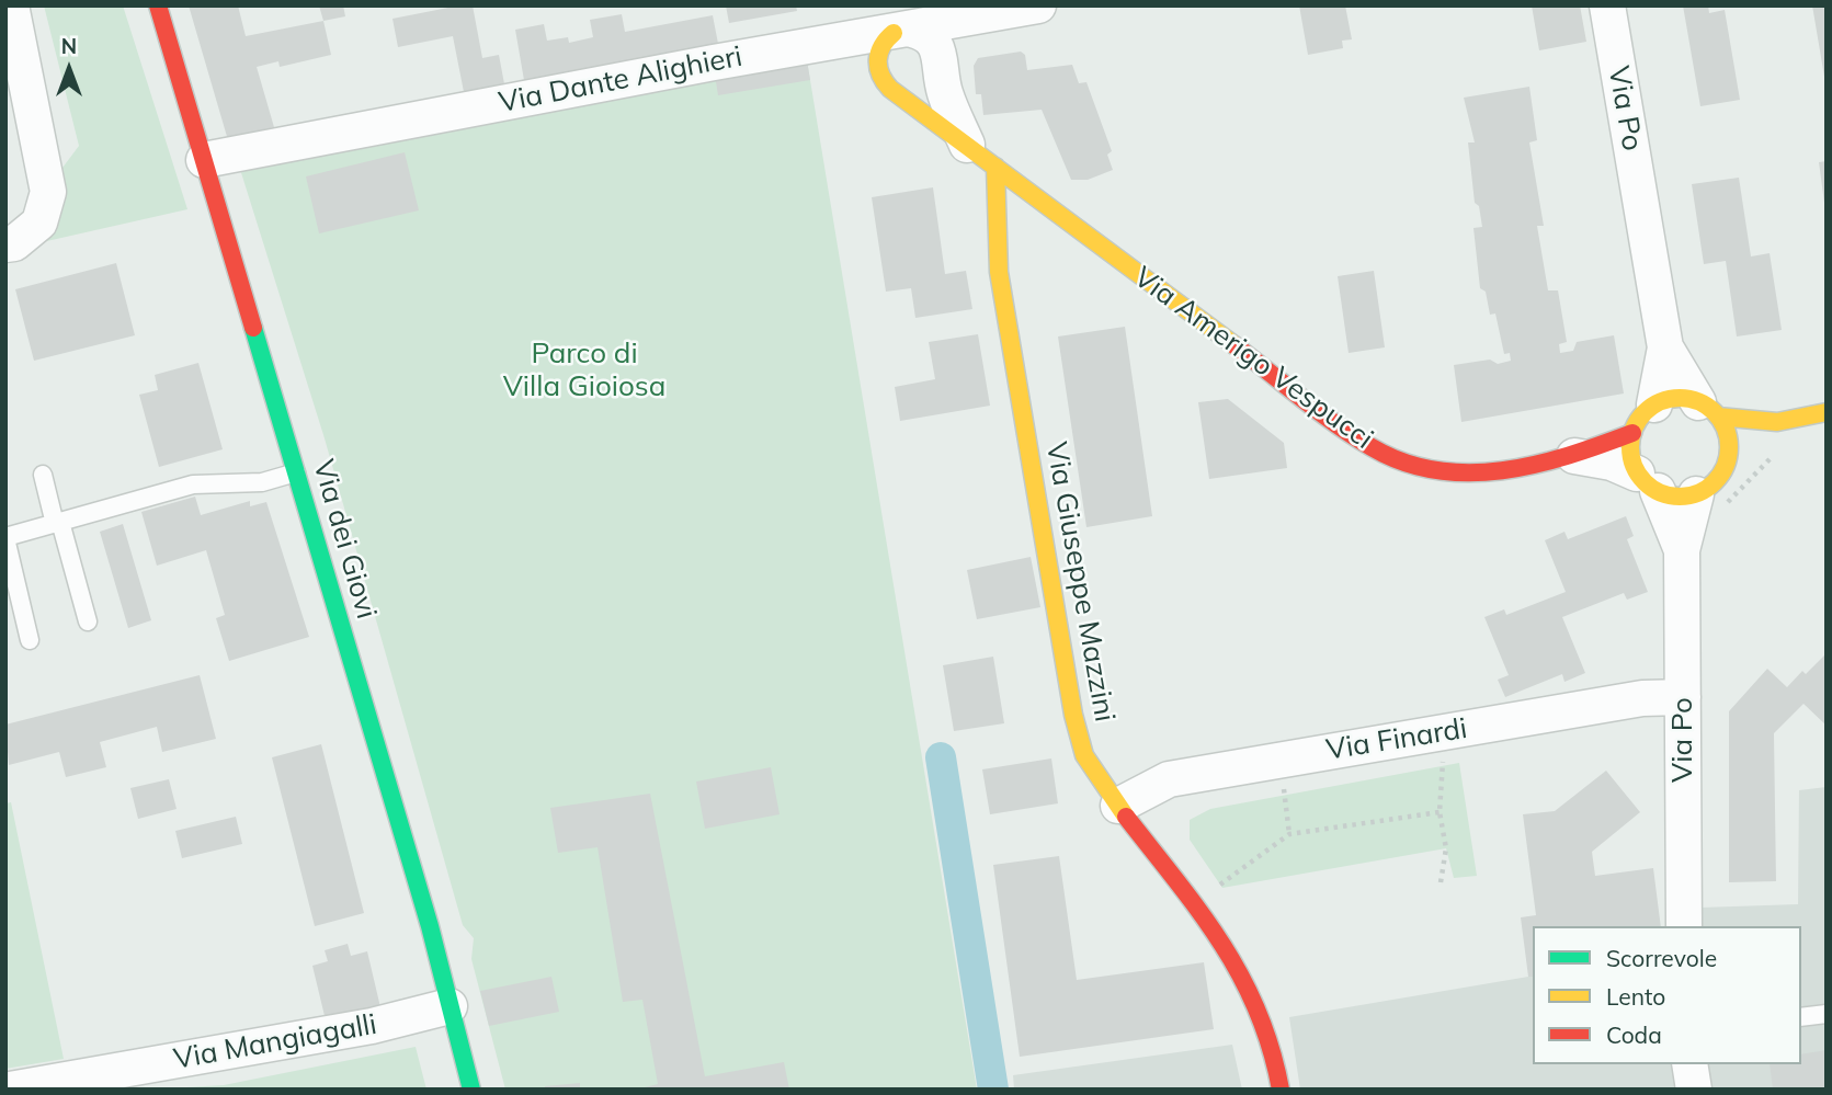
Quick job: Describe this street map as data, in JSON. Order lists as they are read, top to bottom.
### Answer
{
  "streets": {
    "street": [
      "Via Dante Alighieri",
      "Via Po",
      "Via Amerigo Vespucci",
      "Via dei Giovi",
      "Via Giuseppe Mazzini",
      "Via Finardi",
      "Via Mangiagalli"
    ]
  },
  "crossings": [
    ["Via Dante Alighieri", "Via Amerigo Vespucci"],
    ["Via Dante Alighieri", "Via dei Giovi"],
    ["Via Po", "Via Amerigo Vespucci"],
    ["Via Po", "Via Finardi"],
    ["Via Amerigo Vespucci", "Via Giuseppe Mazzini"],
    ["Via dei Giovi", "Via Mangiagalli"],
    ["Via Giuseppe Mazzini", "Via Finardi"]
  ],
  "parks": ["Parco di Villa Gioiosa"],
  "legend": ["Scorrevole", "Lento", "Coda"],
  "north": "top"
}
